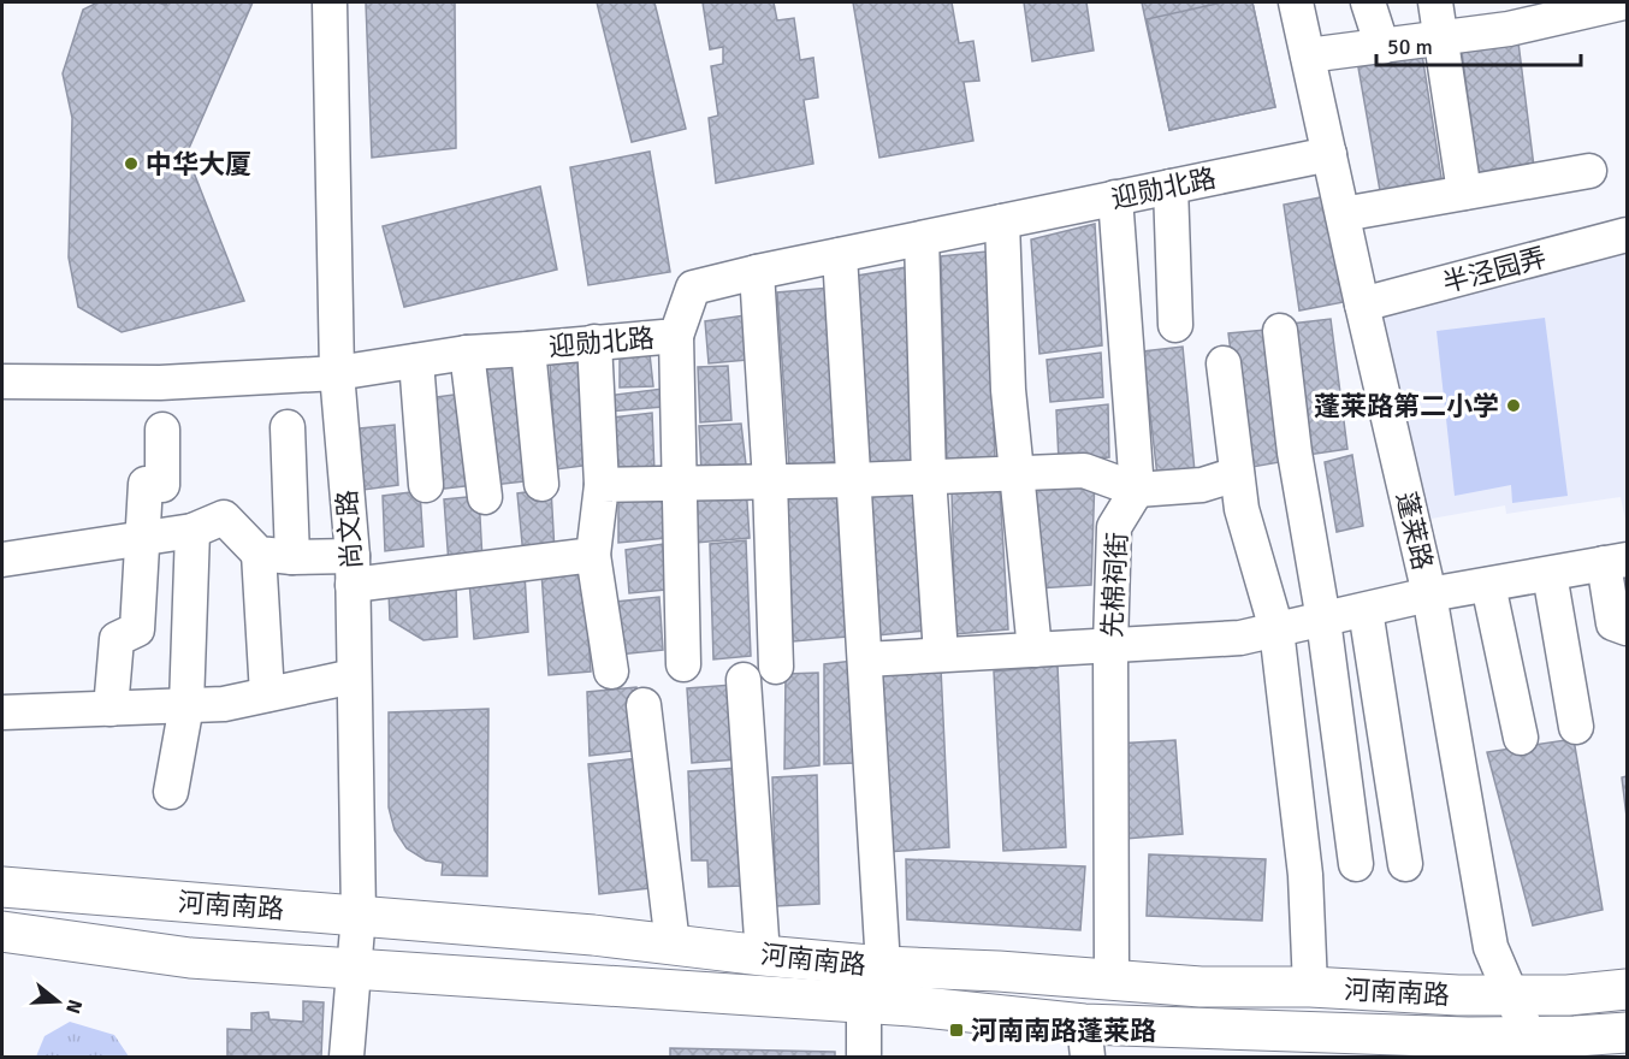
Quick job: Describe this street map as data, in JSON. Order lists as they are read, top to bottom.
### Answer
{
  "streets": {
    "main road": ["河南南路"],
    "street": [
      "迎勋北路",
      "半泾园弄",
      "尚文路",
      "蓬莱路",
      "先棉祠街"
    ]
  },
  "crossings": [
    ["迎勋北路", "尚文路"],
    ["迎勋北路", "蓬莱路"],
    ["半泾园弄", "蓬莱路"],
    ["尚文路", "河南南路"],
    ["蓬莱路", "河南南路"],
    ["先棉祠街", "河南南路"]
  ],
  "places": {
    "other": ["中华大厦", "蓬莱路第二小学"],
    "transit": ["河南南路蓬莱路"]
  },
  "scale_bar": "50 m",
  "north": "right"
}
